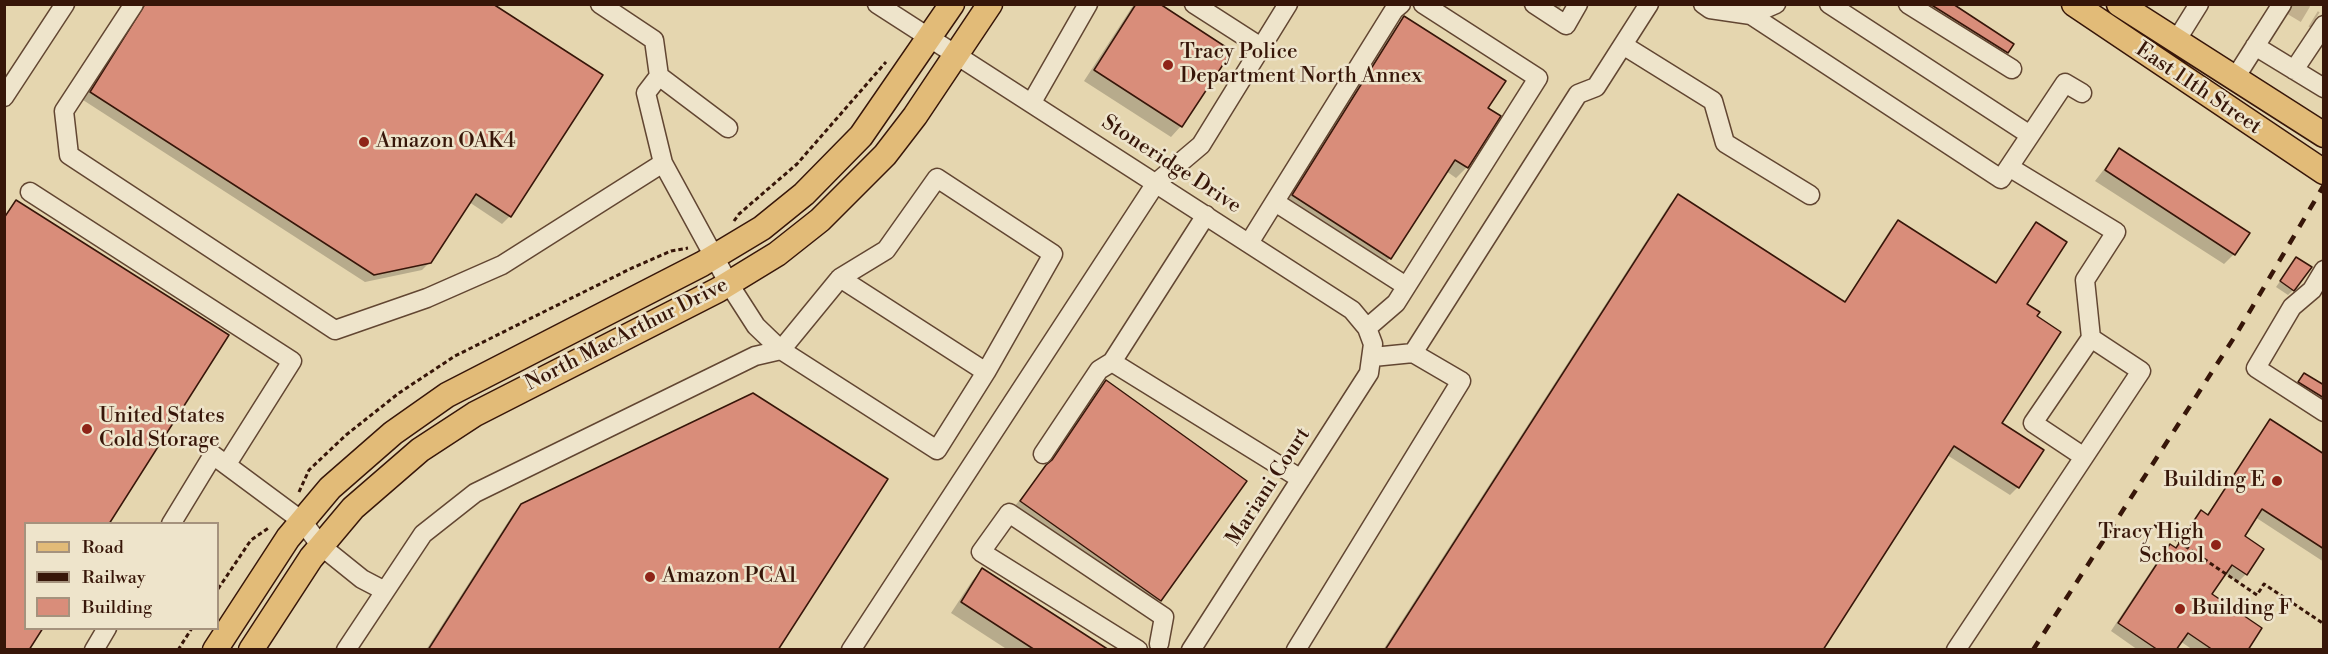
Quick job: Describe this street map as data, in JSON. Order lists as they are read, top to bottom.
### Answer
{
  "streets": {
    "main road": ["East 11th Street", "North MacArthur Drive"],
    "street": ["Stoneridge Drive", "Mariani Court"]
  },
  "crossings": [
    ["Stoneridge Drive", "North MacArthur Drive"],
    ["Stoneridge Drive", "Mariani Court"]
  ],
  "places": [
    "Tracy Police Department North Annex",
    "Amazon OAK4",
    "United States Cold Storage",
    "Building E",
    "Tracy High School",
    "Amazon PCA1",
    "Building F"
  ],
  "legend": ["Road", "Railway", "Building"]
}
